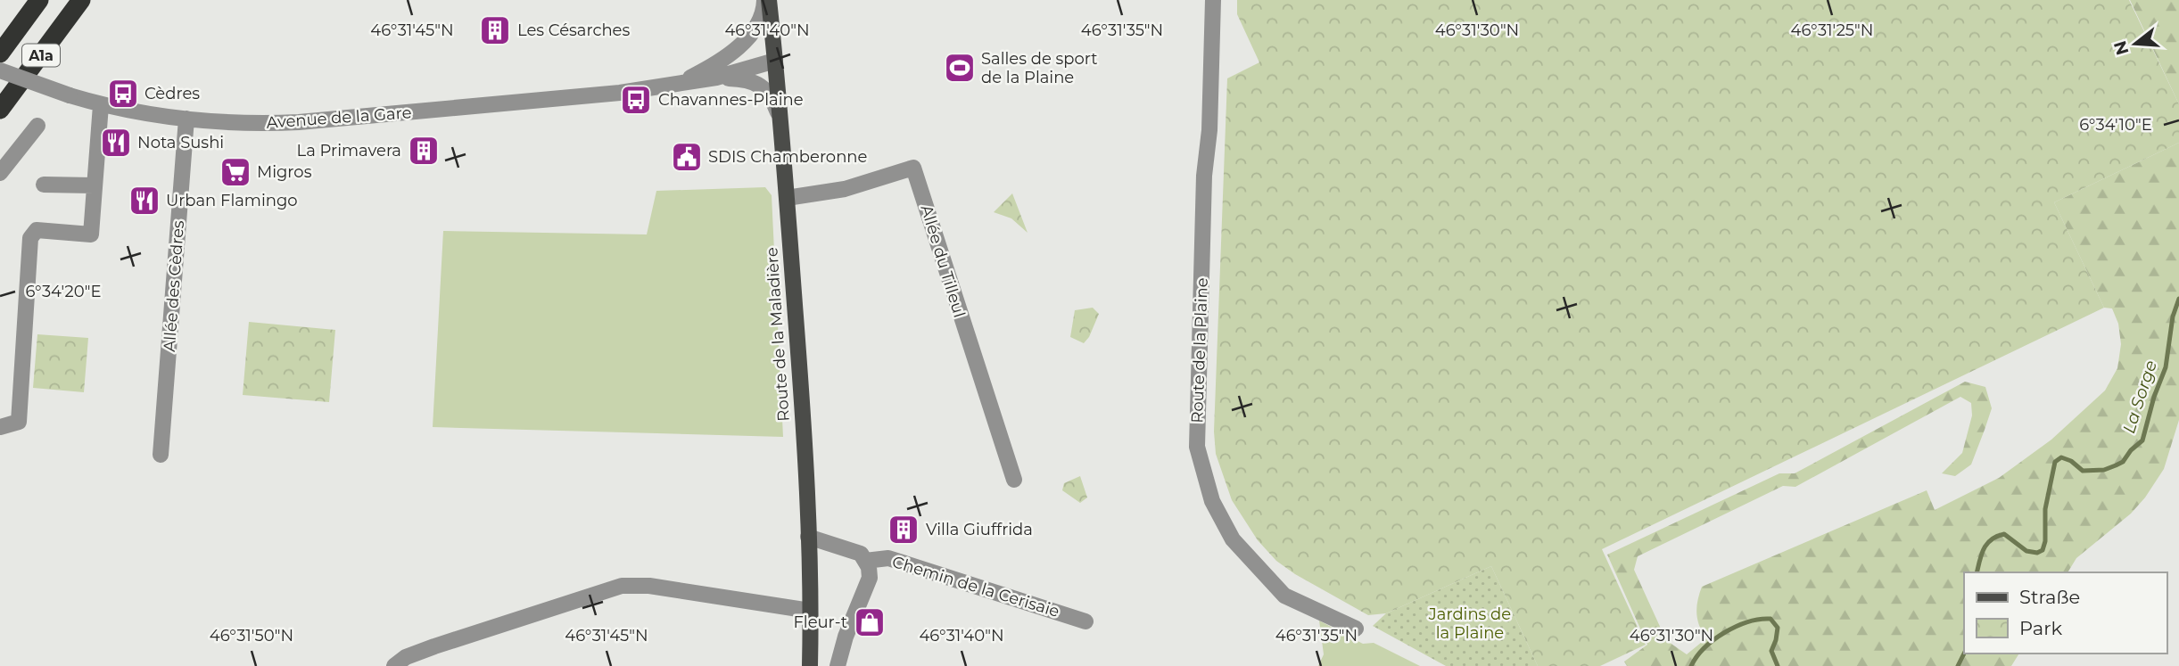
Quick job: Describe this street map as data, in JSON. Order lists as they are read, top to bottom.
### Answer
{
  "streets": {
    "highway": ["A1a"],
    "main road": ["Route de la Maladière"],
    "street": [
      "Avenue de la Gare",
      "Allée du Tilleul",
      "Allée des Cèdres",
      "Route de la Plaine",
      "Chemin de la Cerisaie"
    ]
  },
  "crossings": [
    ["Avenue de la Gare", "Allée des Cèdres"],
    ["Avenue de la Gare", "Route de la Maladière"],
    ["Allée du Tilleul", "Route de la Maladière"],
    ["Route de la Maladière", "Chemin de la Cerisaie"]
  ],
  "water": ["La Sorge"],
  "parks": ["Jardins de la Plaine"],
  "places": {
    "building": ["Les Césarches", "La Primavera", "Villa Giuffrida"],
    "sports": ["Salles de sport de la Plaine"],
    "bus stop": ["Cèdres", "Chavannes-Plaine"],
    "restaurant": ["Nota Sushi", "Urban Flamingo"],
    "public building": ["SDIS Chamberonne"],
    "supermarket": ["Migros"],
    "shop": ["Fleur-t"]
  },
  "legend": ["Straße", "Park"],
  "north": "left",
  "coordinates": [
    "46°31'40\"N",
    "46°31'35\"N",
    "46°31'30\"N",
    "46°31'45\"N",
    "46°31'25\"N",
    "6°34'10\"E",
    "6°34'20\"E",
    "46°31'50\"N"
  ]
}
